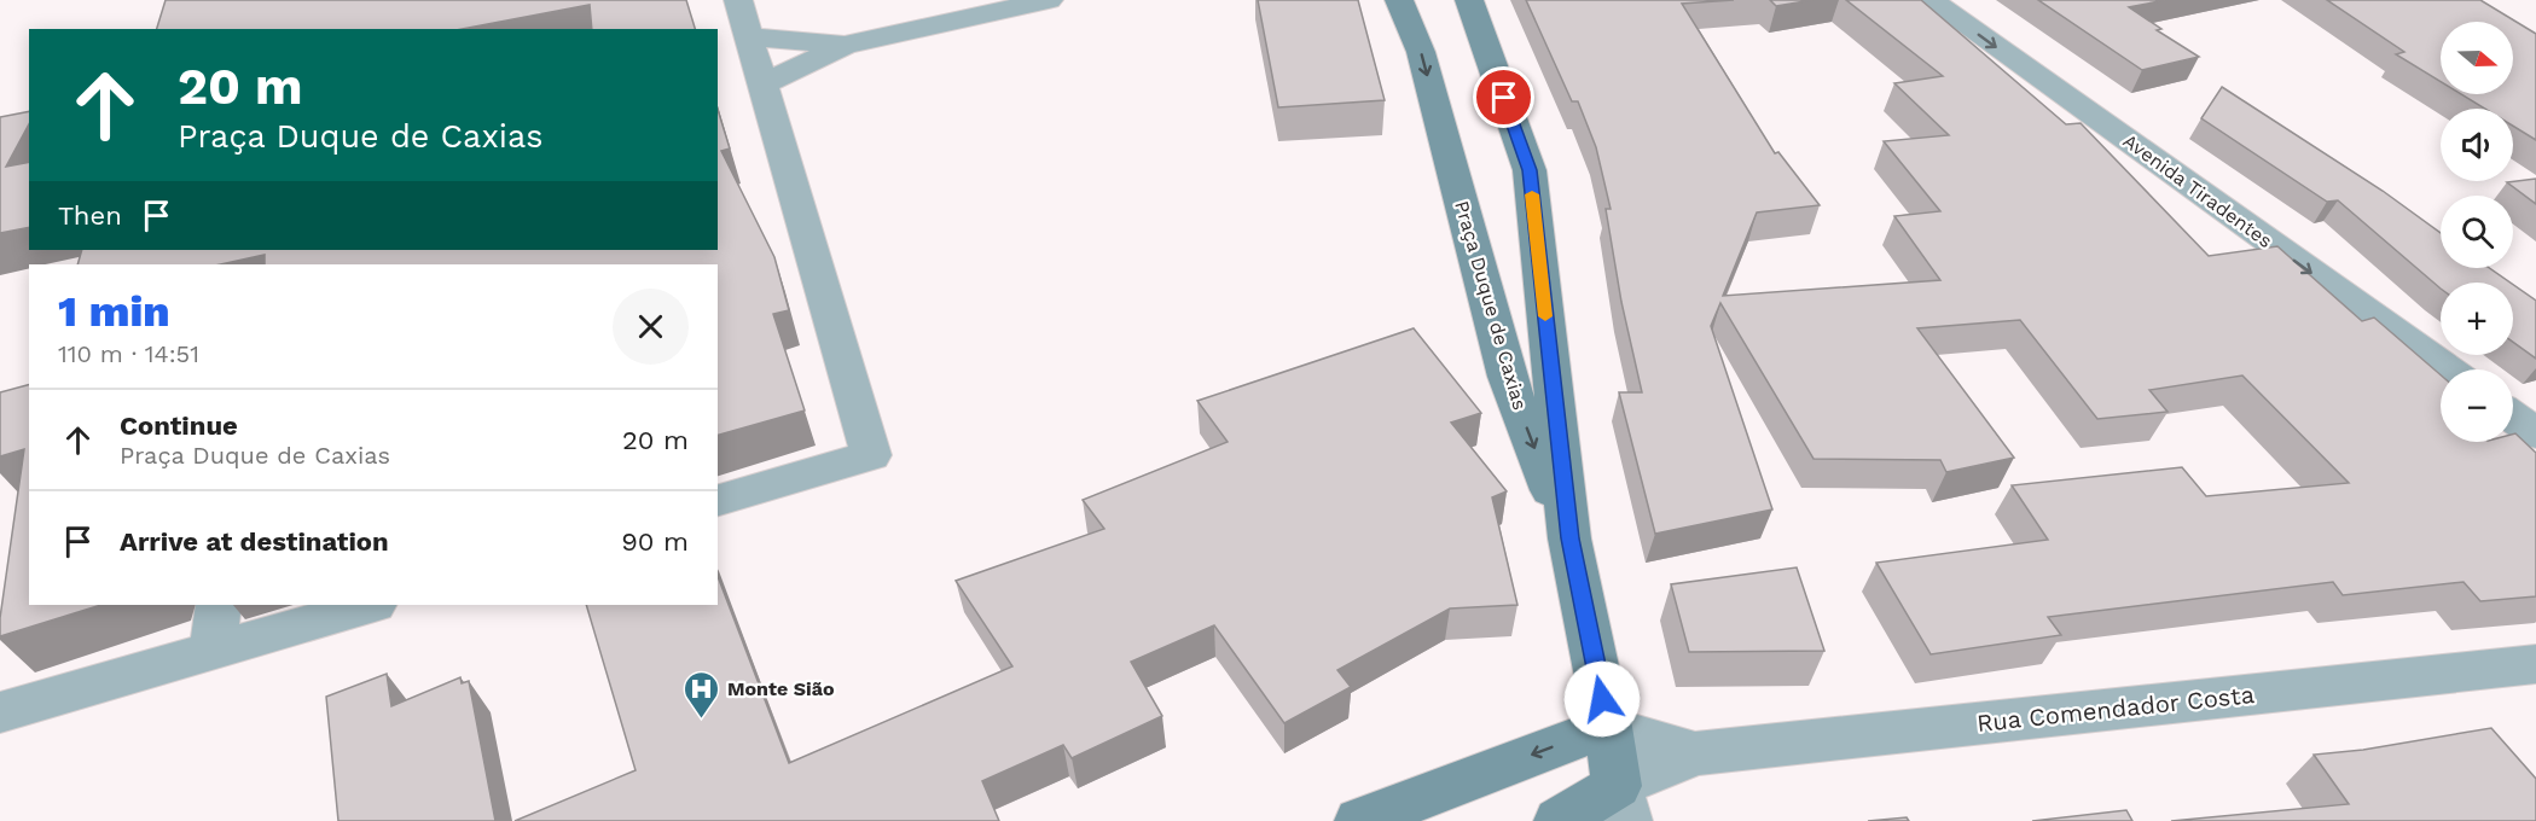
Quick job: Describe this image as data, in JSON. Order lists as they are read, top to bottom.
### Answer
{
  "streets": {
    "main road": ["Praça Duque de Caxias"],
    "street": ["Avenida Tiradentes", "Rua Comendador Costa"]
  },
  "one_way": ["Avenida Tiradentes"],
  "places": {
    "hospital": ["Monte Sião"]
  },
  "north": "right",
  "page": {
    "map_buttons": ["+", "−"],
    "turn": ["20 m", "Praça Duque de Caxias"],
    "then": "Then",
    "heading": ["1 min", "110 m · 14:51"],
    "list": [
      {
        "name": "Continue",
        "note": "Praça Duque de Caxias",
        "value": "20 m"
      },
      {
        "name": "Arrive at destination",
        "value": "90 m"
      }
    ]
  }
}
